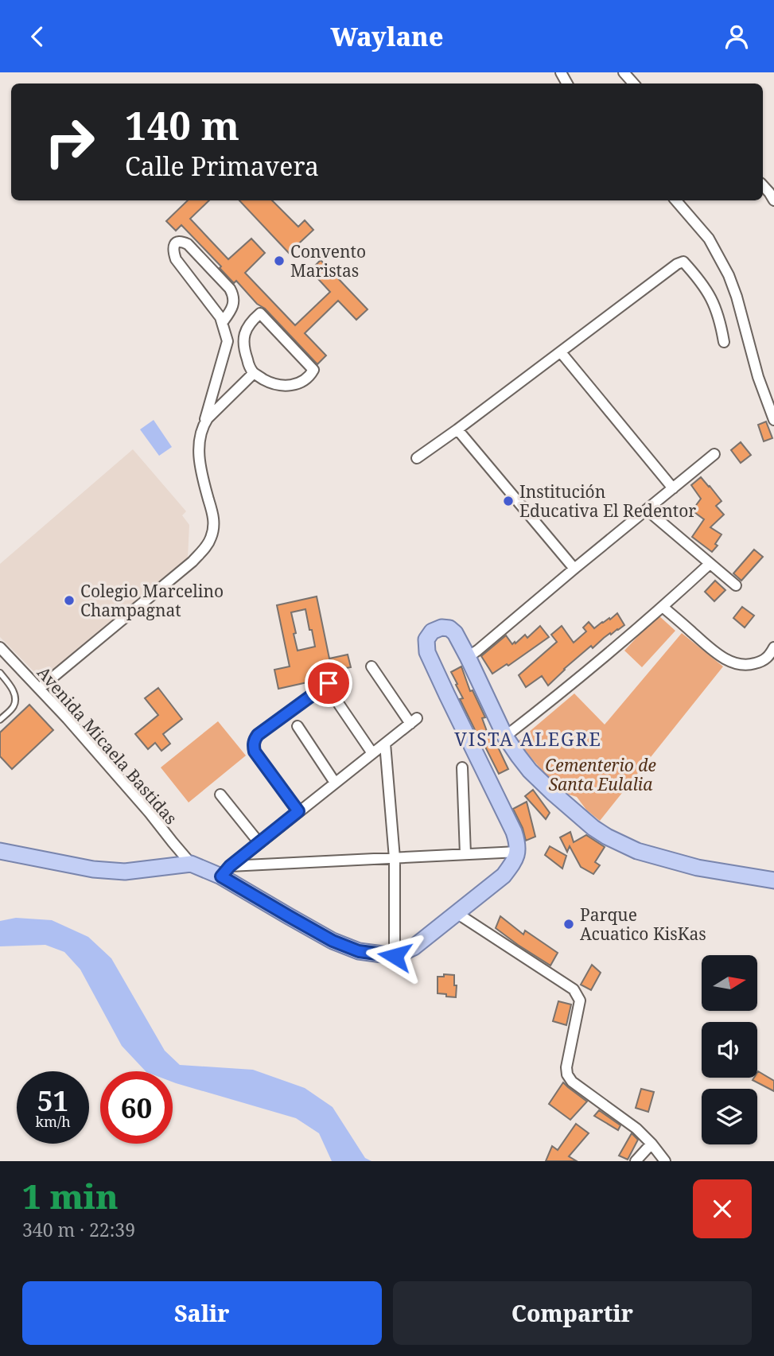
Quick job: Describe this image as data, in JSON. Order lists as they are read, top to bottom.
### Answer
{
  "streets": {
    "street": ["Avenida Micaela Bastidas"]
  },
  "districts": ["VISTA ALEGRE"],
  "parks": ["Cementerio de Santa Eulalia"],
  "places": [
    "Convento Maristas",
    "Institución Educativa El Redentor",
    "Colegio Marcelino Champagnat",
    "Parque Acuatico KisKas"
  ],
  "north": "right",
  "page": {
    "header": "Waylane",
    "turn": ["140 m", "Calle Primavera"],
    "speed": "51 km/h",
    "limit": "60",
    "heading": ["1 min", "340 m · 22:39"],
    "buttons": ["Salir", "Compartir"]
  }
}
